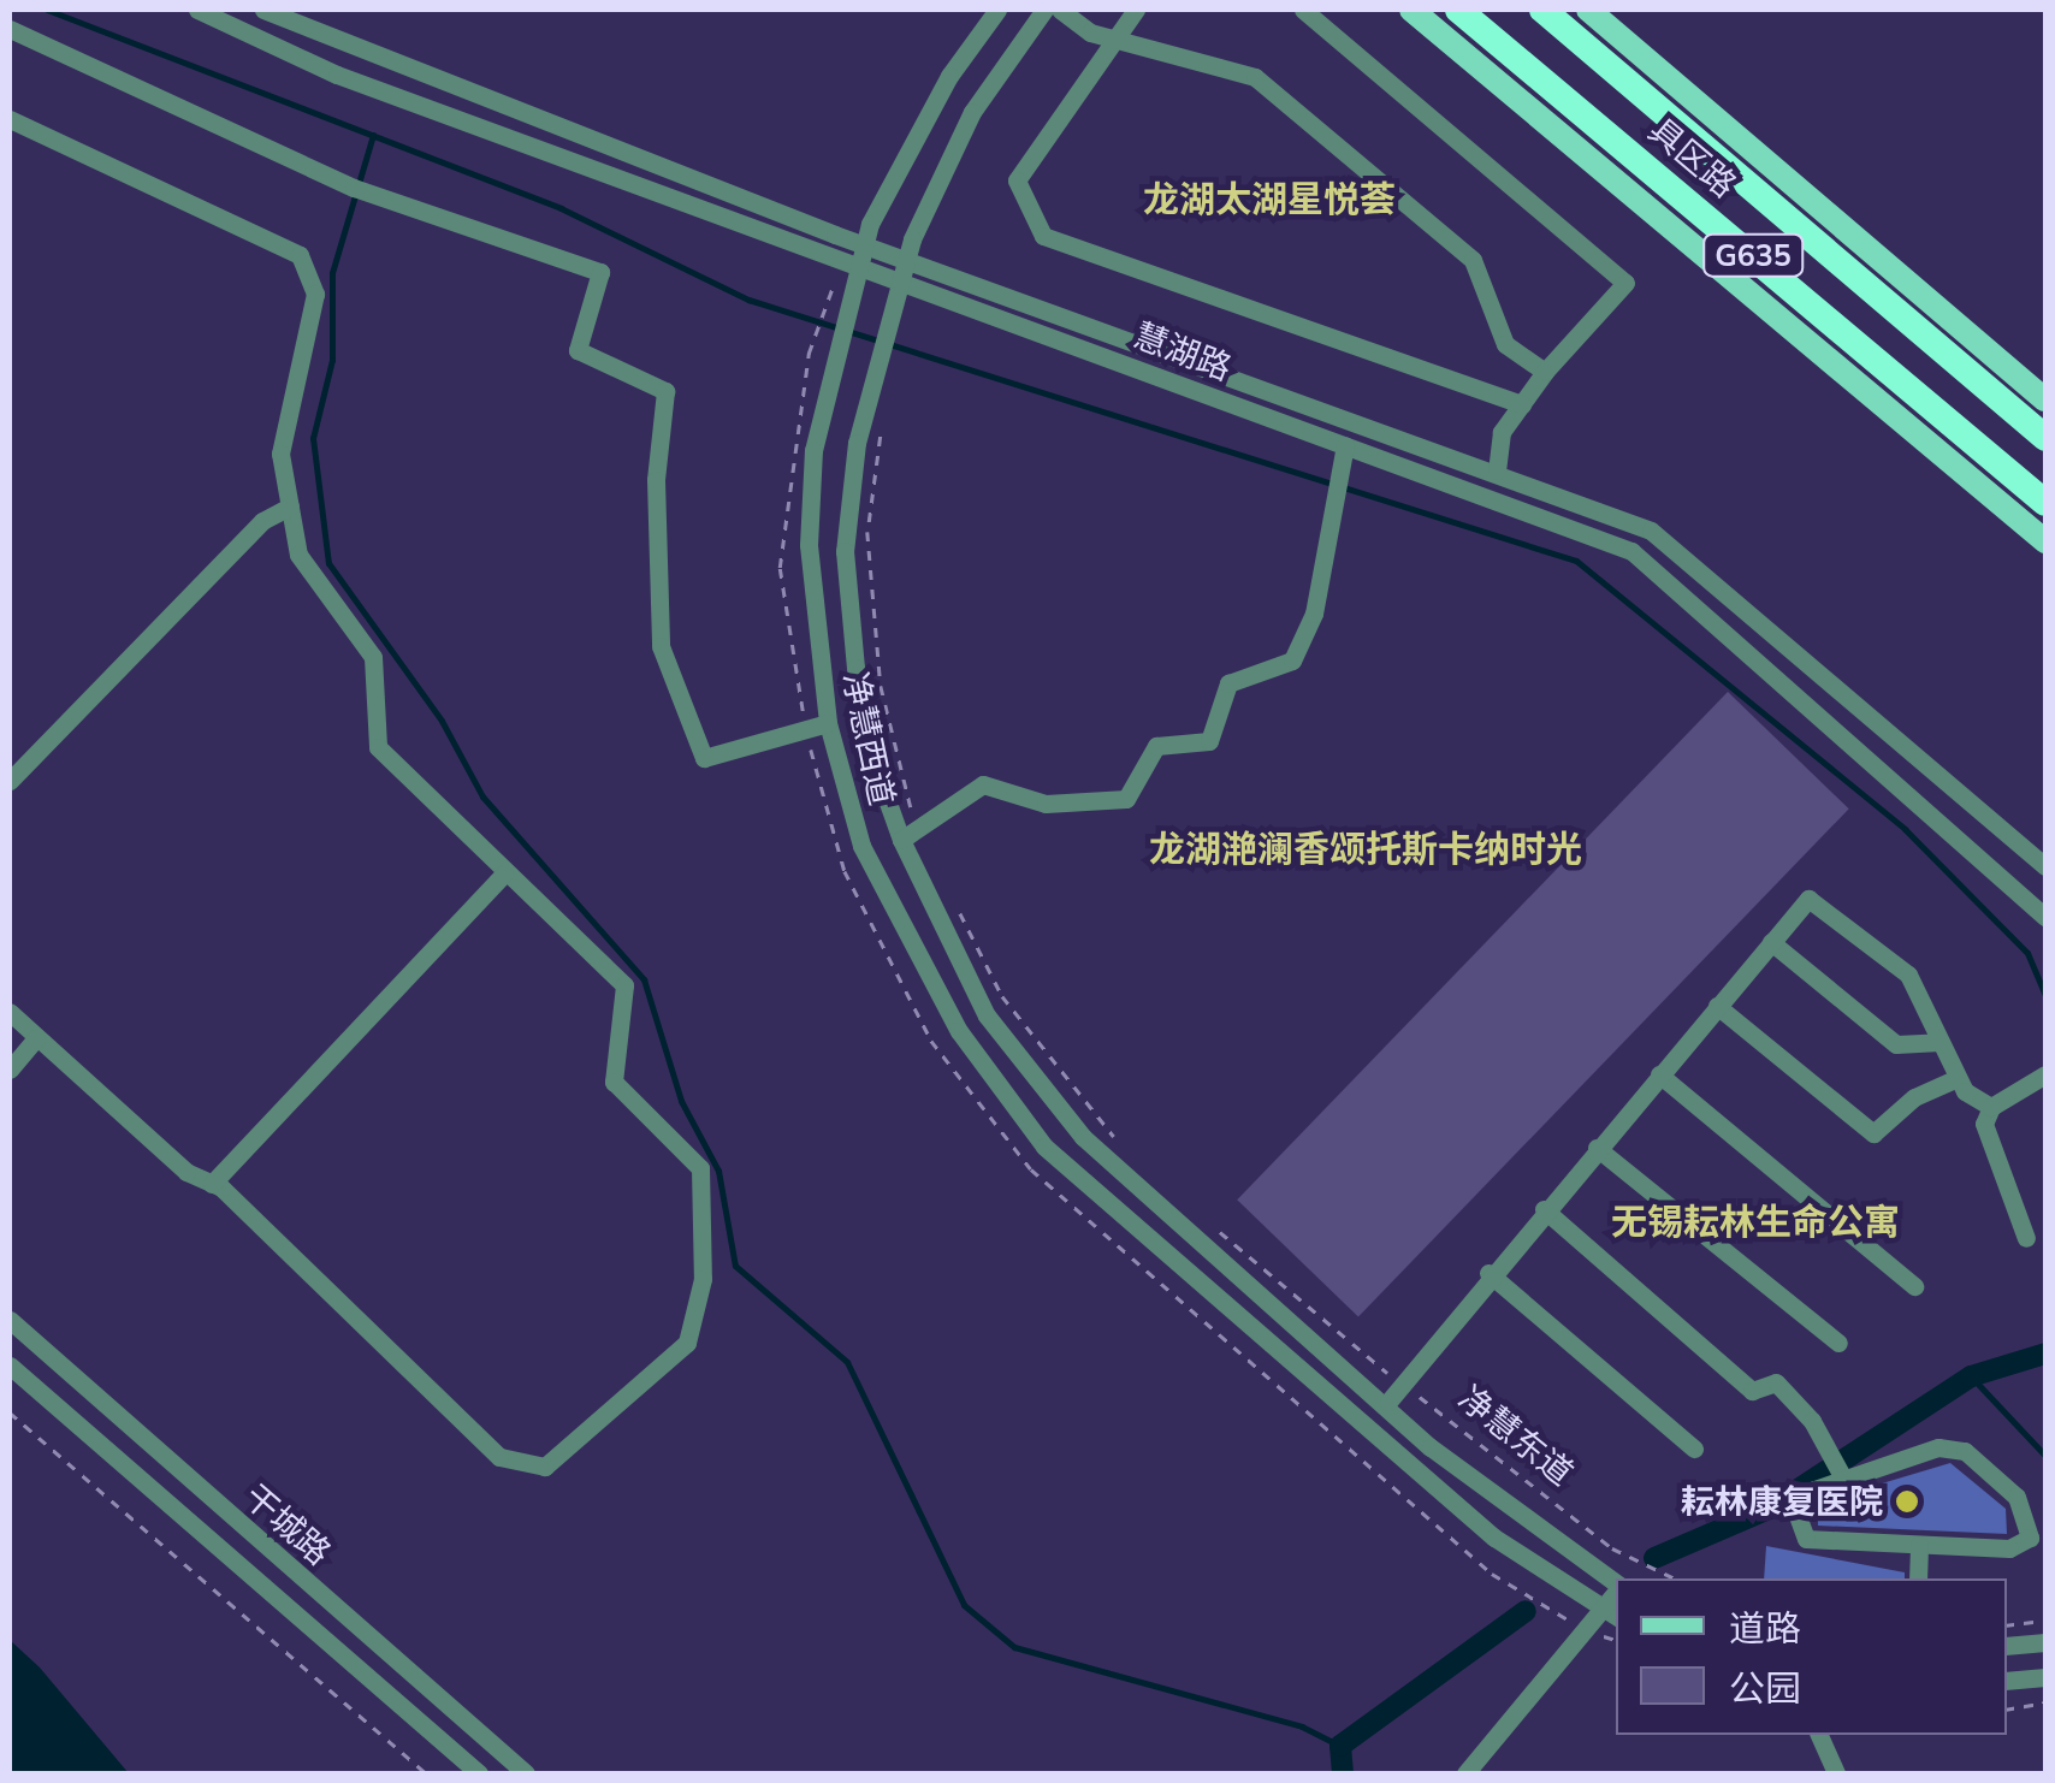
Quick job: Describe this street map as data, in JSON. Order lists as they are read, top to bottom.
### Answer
{
  "streets": {
    "highway": ["具区路", "G635"],
    "street": [
      "慧湖路",
      "净慧西道",
      "净慧东道",
      "干城路"
    ]
  },
  "crossings": [
    ["慧湖路", "净慧西道"],
    ["净慧西道", "净慧东道"]
  ],
  "districts": ["龙湖太湖星悦荟", "龙湖滟澜香颂托斯卡纳时光", "无锡耘林生命公寓"],
  "places": ["耘林康复医院"],
  "legend": ["道路", "公园"]
}
